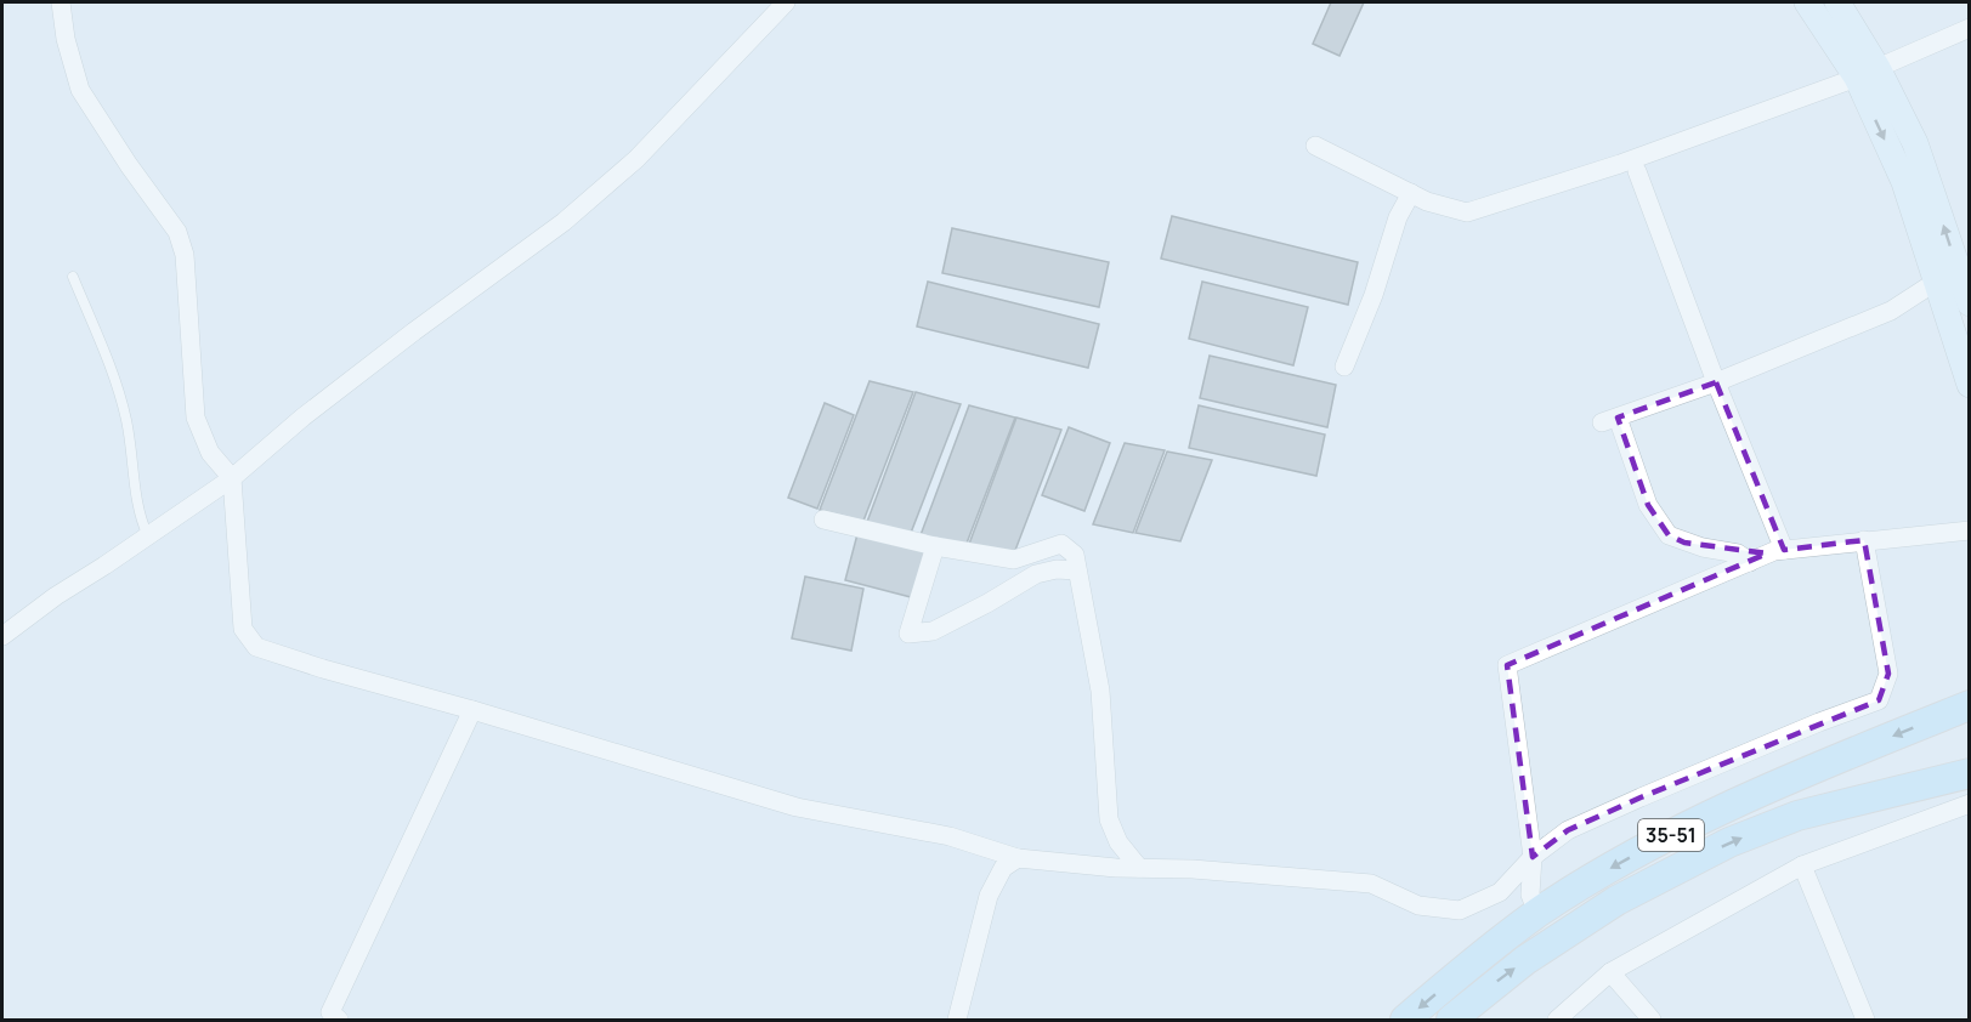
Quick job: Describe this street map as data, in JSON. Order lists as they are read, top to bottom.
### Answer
{
  "streets": {
    "main road": ["35-51"]
  }
}
